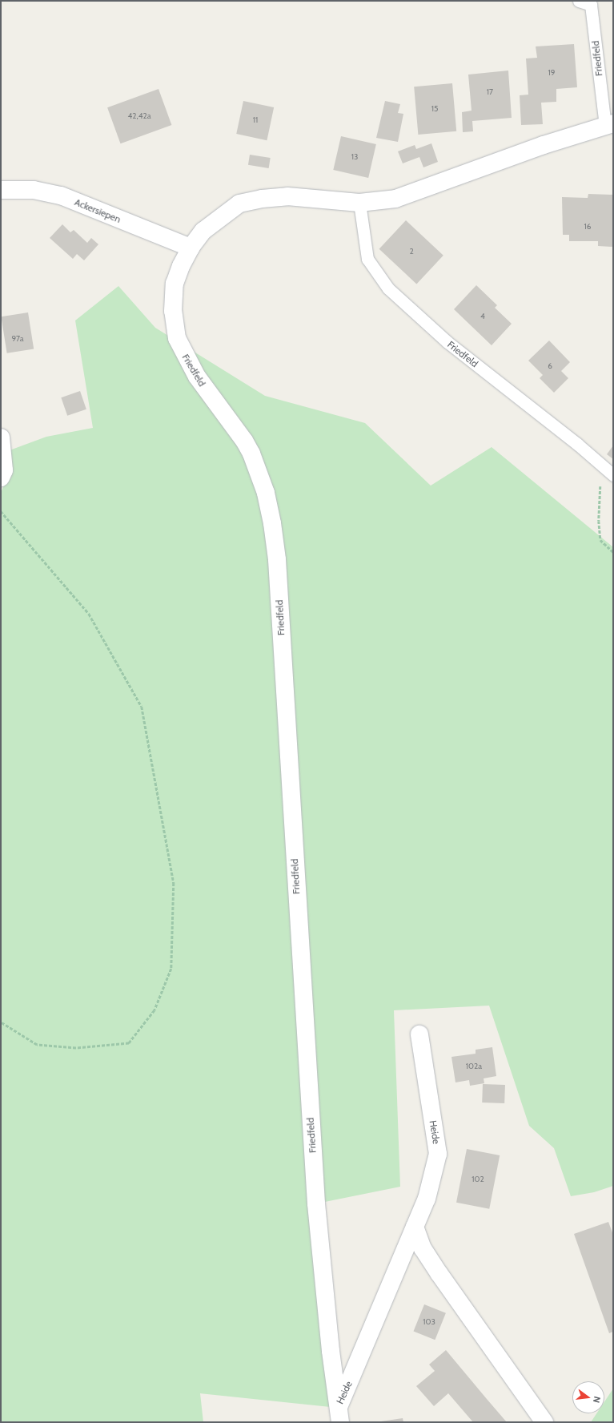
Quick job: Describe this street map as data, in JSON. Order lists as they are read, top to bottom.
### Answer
{
  "streets": {
    "street": ["Friedfeld", "Ackersiepen", "Heide"]
  },
  "crossings": [
    ["Friedfeld", "Ackersiepen"],
    ["Friedfeld", "Heide"]
  ],
  "house_numbers": [
    "19",
    "17",
    "15",
    "42,42a",
    "11",
    "13",
    "16",
    "2",
    "4",
    "97a",
    "6",
    "102a",
    "102",
    "103"
  ],
  "north": "right"
}
